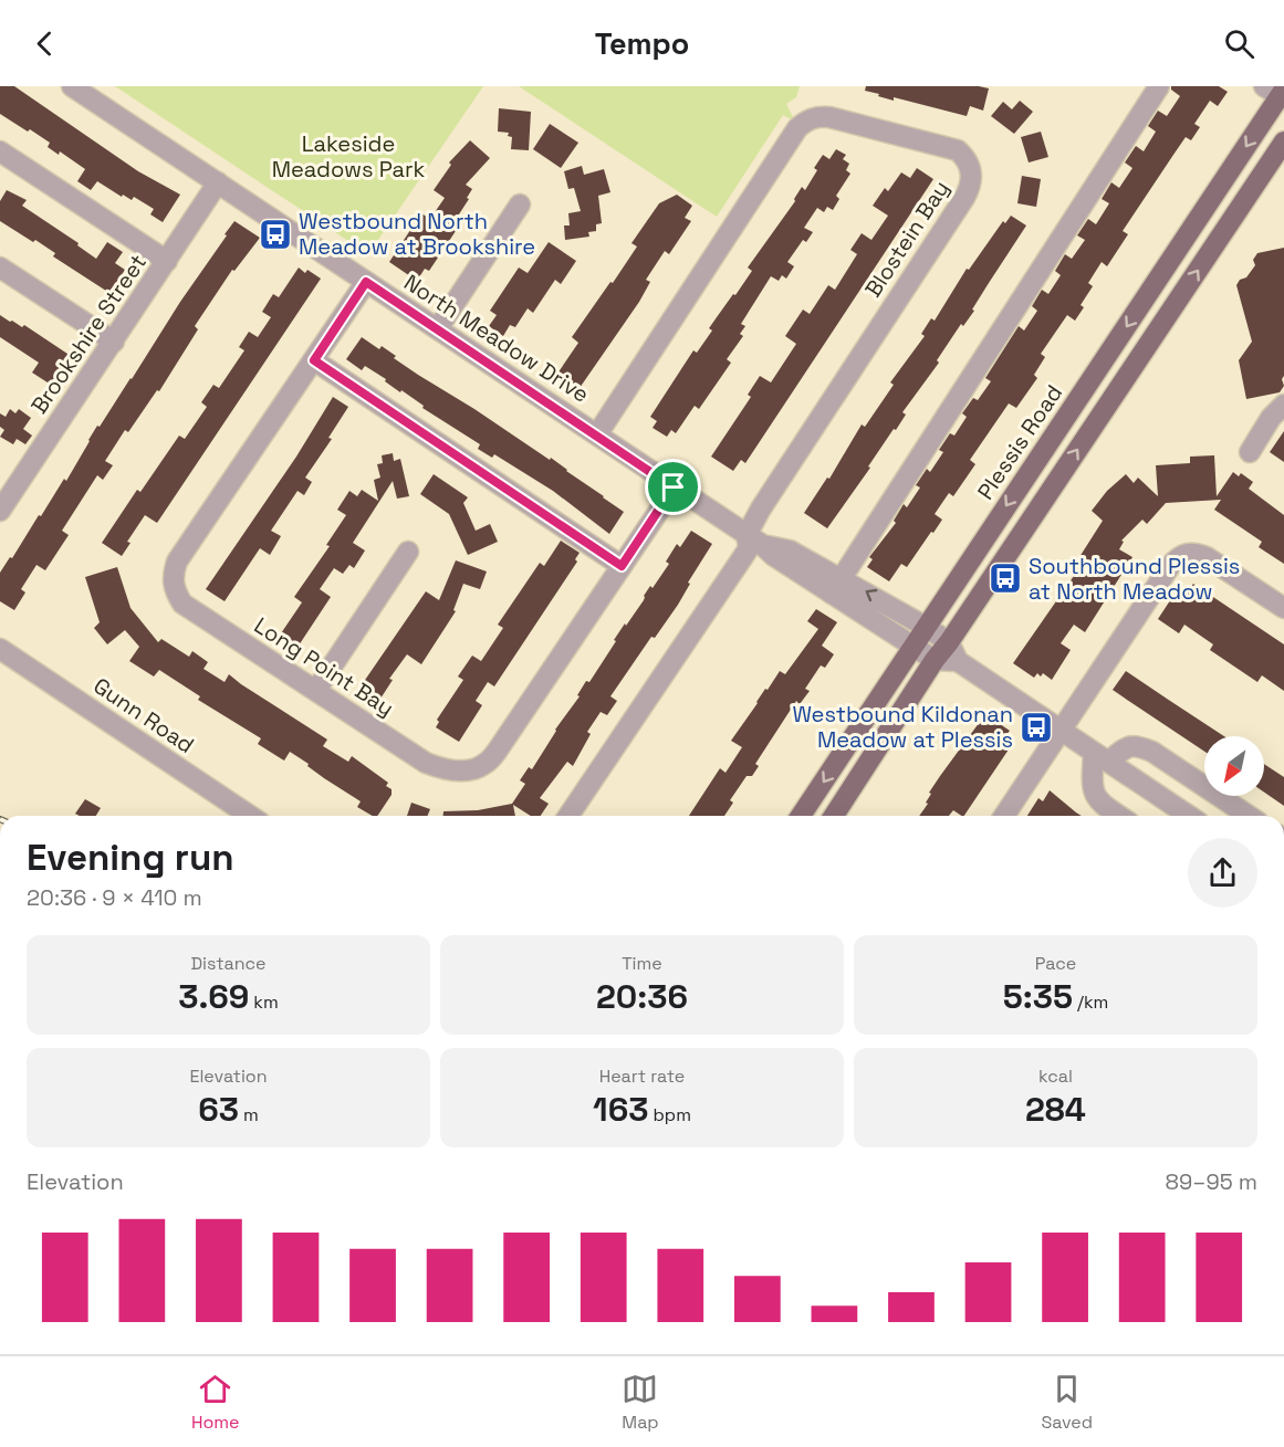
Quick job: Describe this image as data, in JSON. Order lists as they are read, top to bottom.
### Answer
{
  "streets": {
    "main road": ["Plessis Road"],
    "street": [
      "Blostein Bay",
      "Brookshire Street",
      "North Meadow Drive",
      "Long Point Bay",
      "Gunn Road"
    ]
  },
  "crossings": [
    ["Blostein Bay", "North Meadow Drive"],
    ["Brookshire Street", "North Meadow Drive"],
    ["North Meadow Drive", "Plessis Road"],
    ["North Meadow Drive", "Long Point Bay"]
  ],
  "parks": ["Lakeside Meadows Park"],
  "places": {
    "bus stop": ["Westbound North Meadow at Brookshire", "Southbound Plessis at North Meadow", "Westbound Kildonan Meadow at Plessis"]
  },
  "north": "bottom left",
  "page": {
    "header": "Tempo",
    "heading": ["Evening run", "20:36 · 9 × 410 m"],
    "stats": [
      ["Distance", "3.69 km"],
      ["Time", "20:36"],
      ["Pace", "5:35 /km"],
      ["Elevation", "63 m"],
      ["Heart rate", "163 bpm"],
      ["kcal", "284"]
    ],
    "chart": ["Elevation", "89–95 m"],
    "tabs": ["Home", "Map", "Saved"]
  }
}
